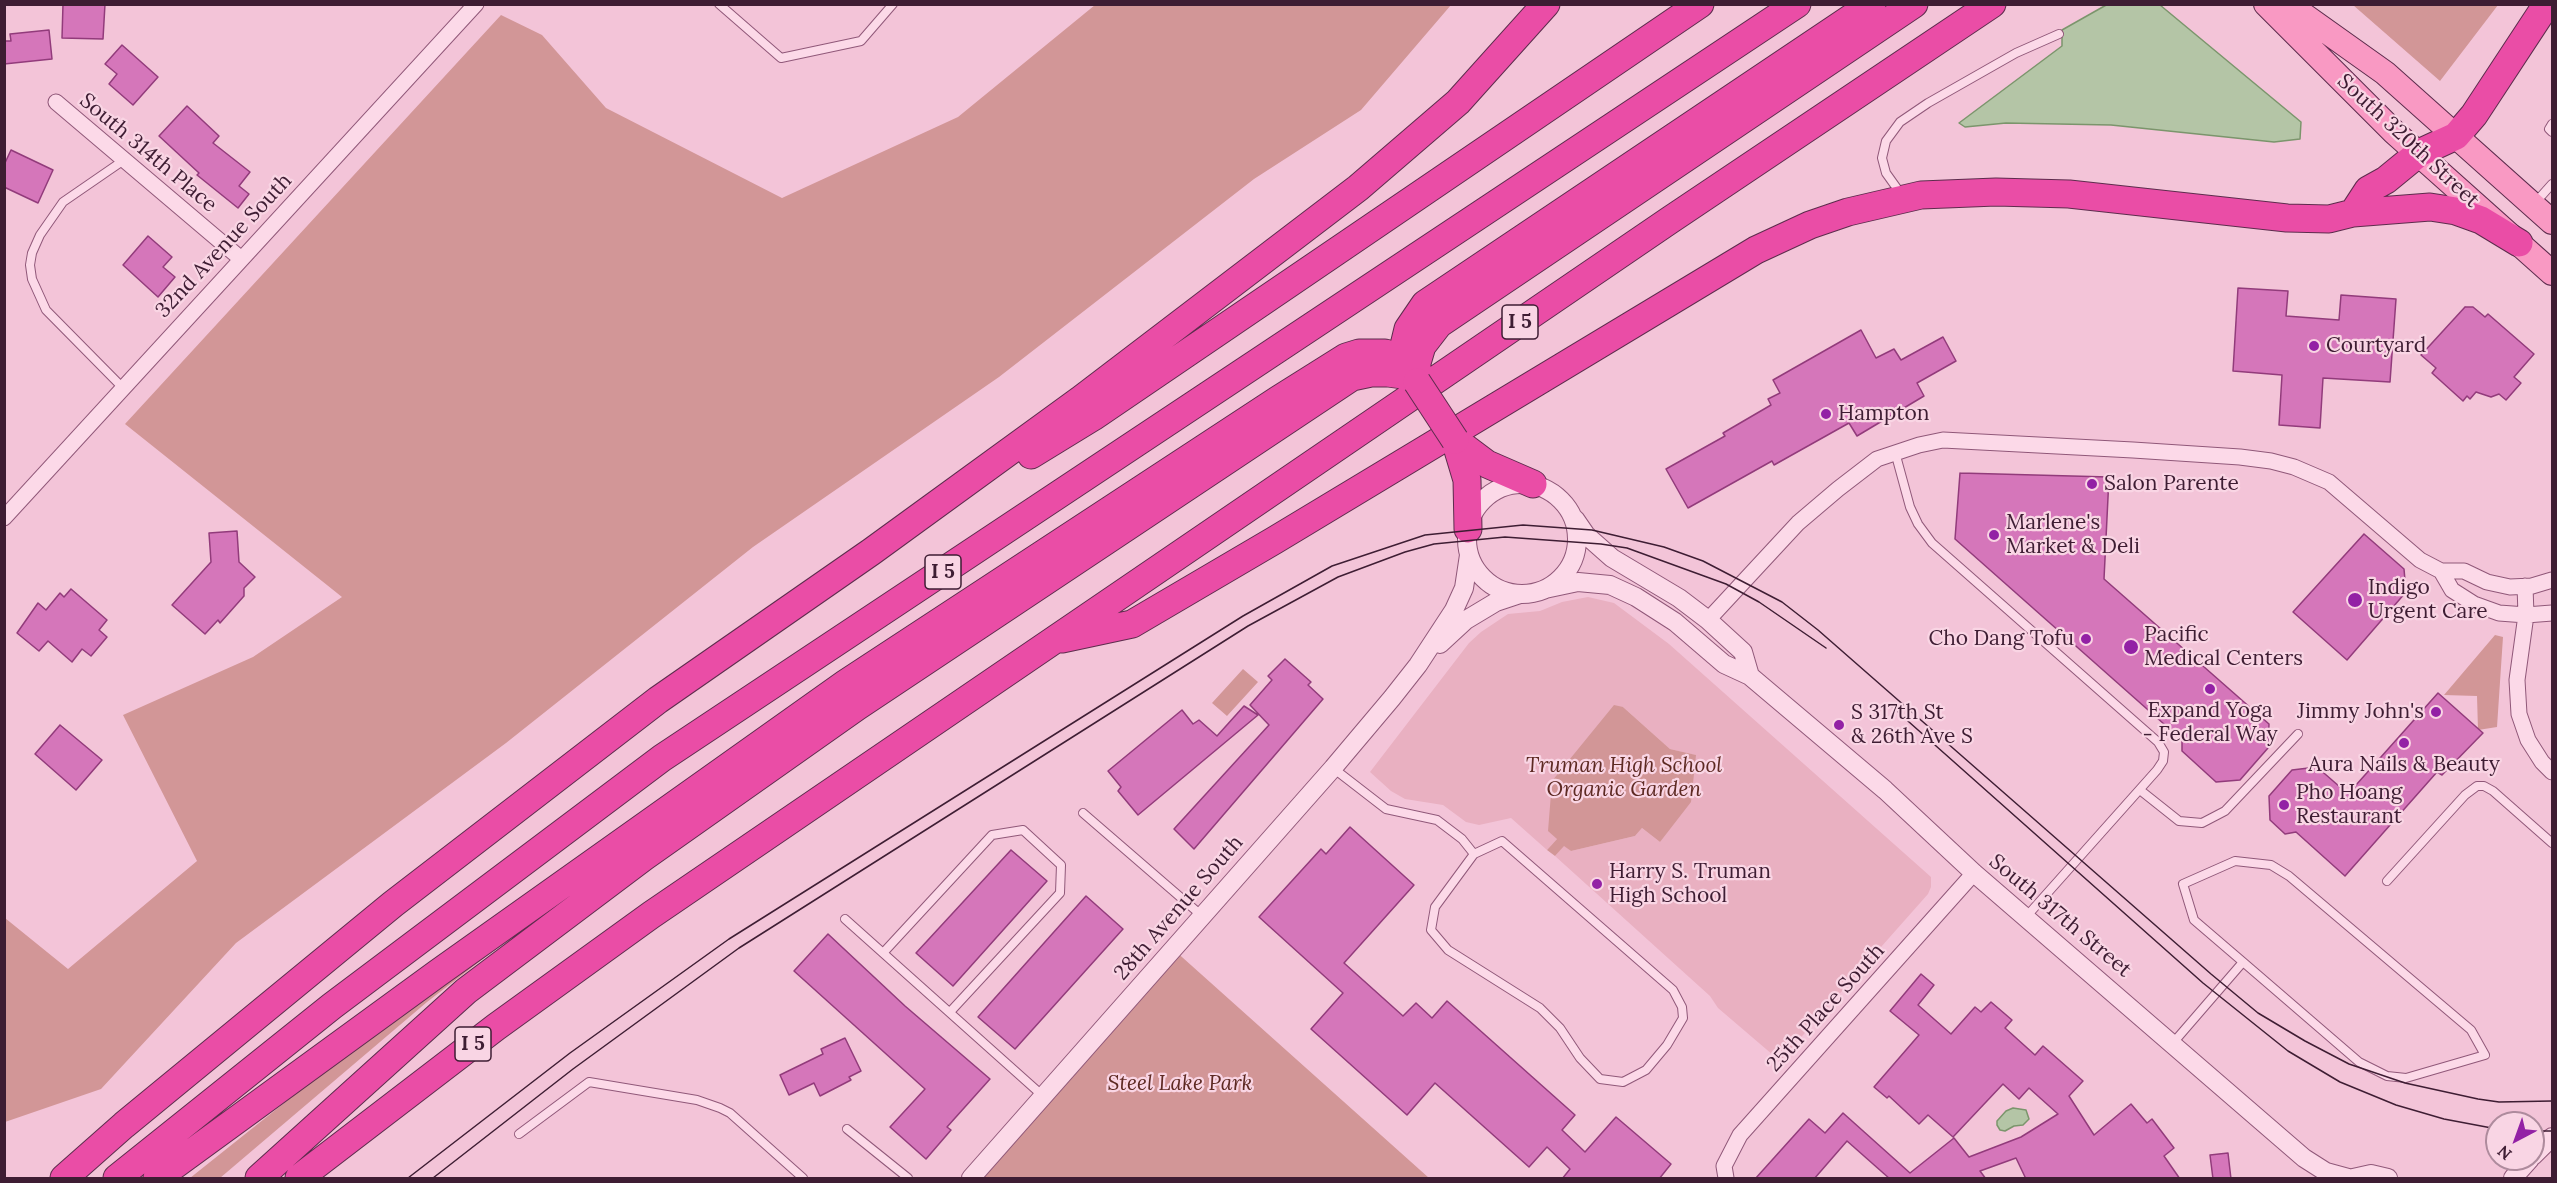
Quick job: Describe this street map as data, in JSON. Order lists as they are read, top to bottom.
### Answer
{
  "streets": {
    "highway": ["I 5"],
    "main road": ["South 320th Street"],
    "street": [
      "South 314th Place",
      "32nd Avenue South",
      "28th Avenue South",
      "South 317th Street",
      "25th Place South"
    ]
  },
  "crossings": [
    ["South 314th Place", "32nd Avenue South"],
    ["28th Avenue South", "South 317th Street"],
    ["South 317th Street", "25th Place South"]
  ],
  "parks": ["Truman High School Organic Garden", "Steel Lake Park"],
  "places": [
    "Courtyard",
    "Hampton",
    "Salon Parente",
    "Marlene's Market & Deli",
    "Indigo Urgent Care",
    "Cho Dang Tofu",
    "Pacific Medical Centers",
    "Expand Yoga - Federal Way",
    "Jimmy John's",
    "S 317th St & 26th Ave S",
    "Aura Nails & Beauty",
    "Pho Hoang Restaurant",
    "Harry S. Truman High School"
  ],
  "north": "bottom left"
}
